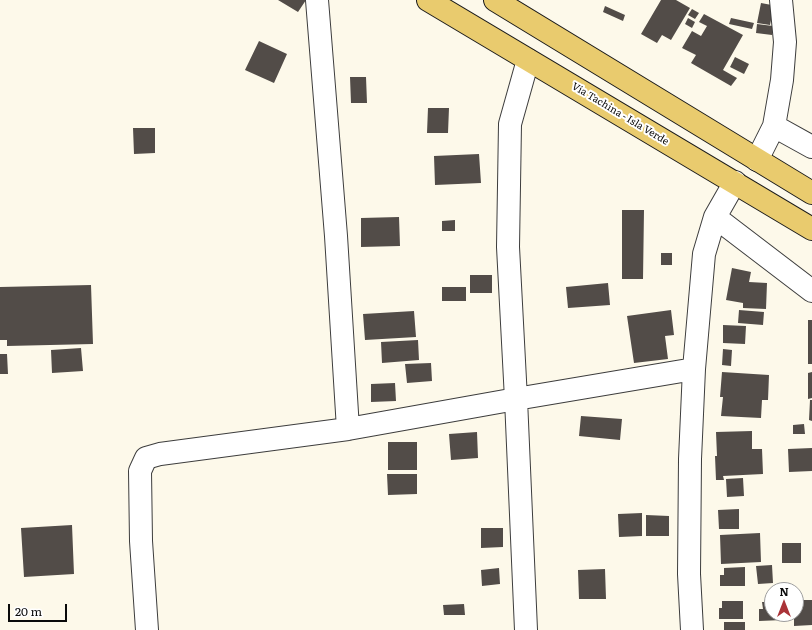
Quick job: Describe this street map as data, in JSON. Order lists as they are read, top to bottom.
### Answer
{
  "streets": {
    "main road": ["Vía Tachina - Isla Verde"]
  },
  "scale_bar": "20 m",
  "north": "top"
}
